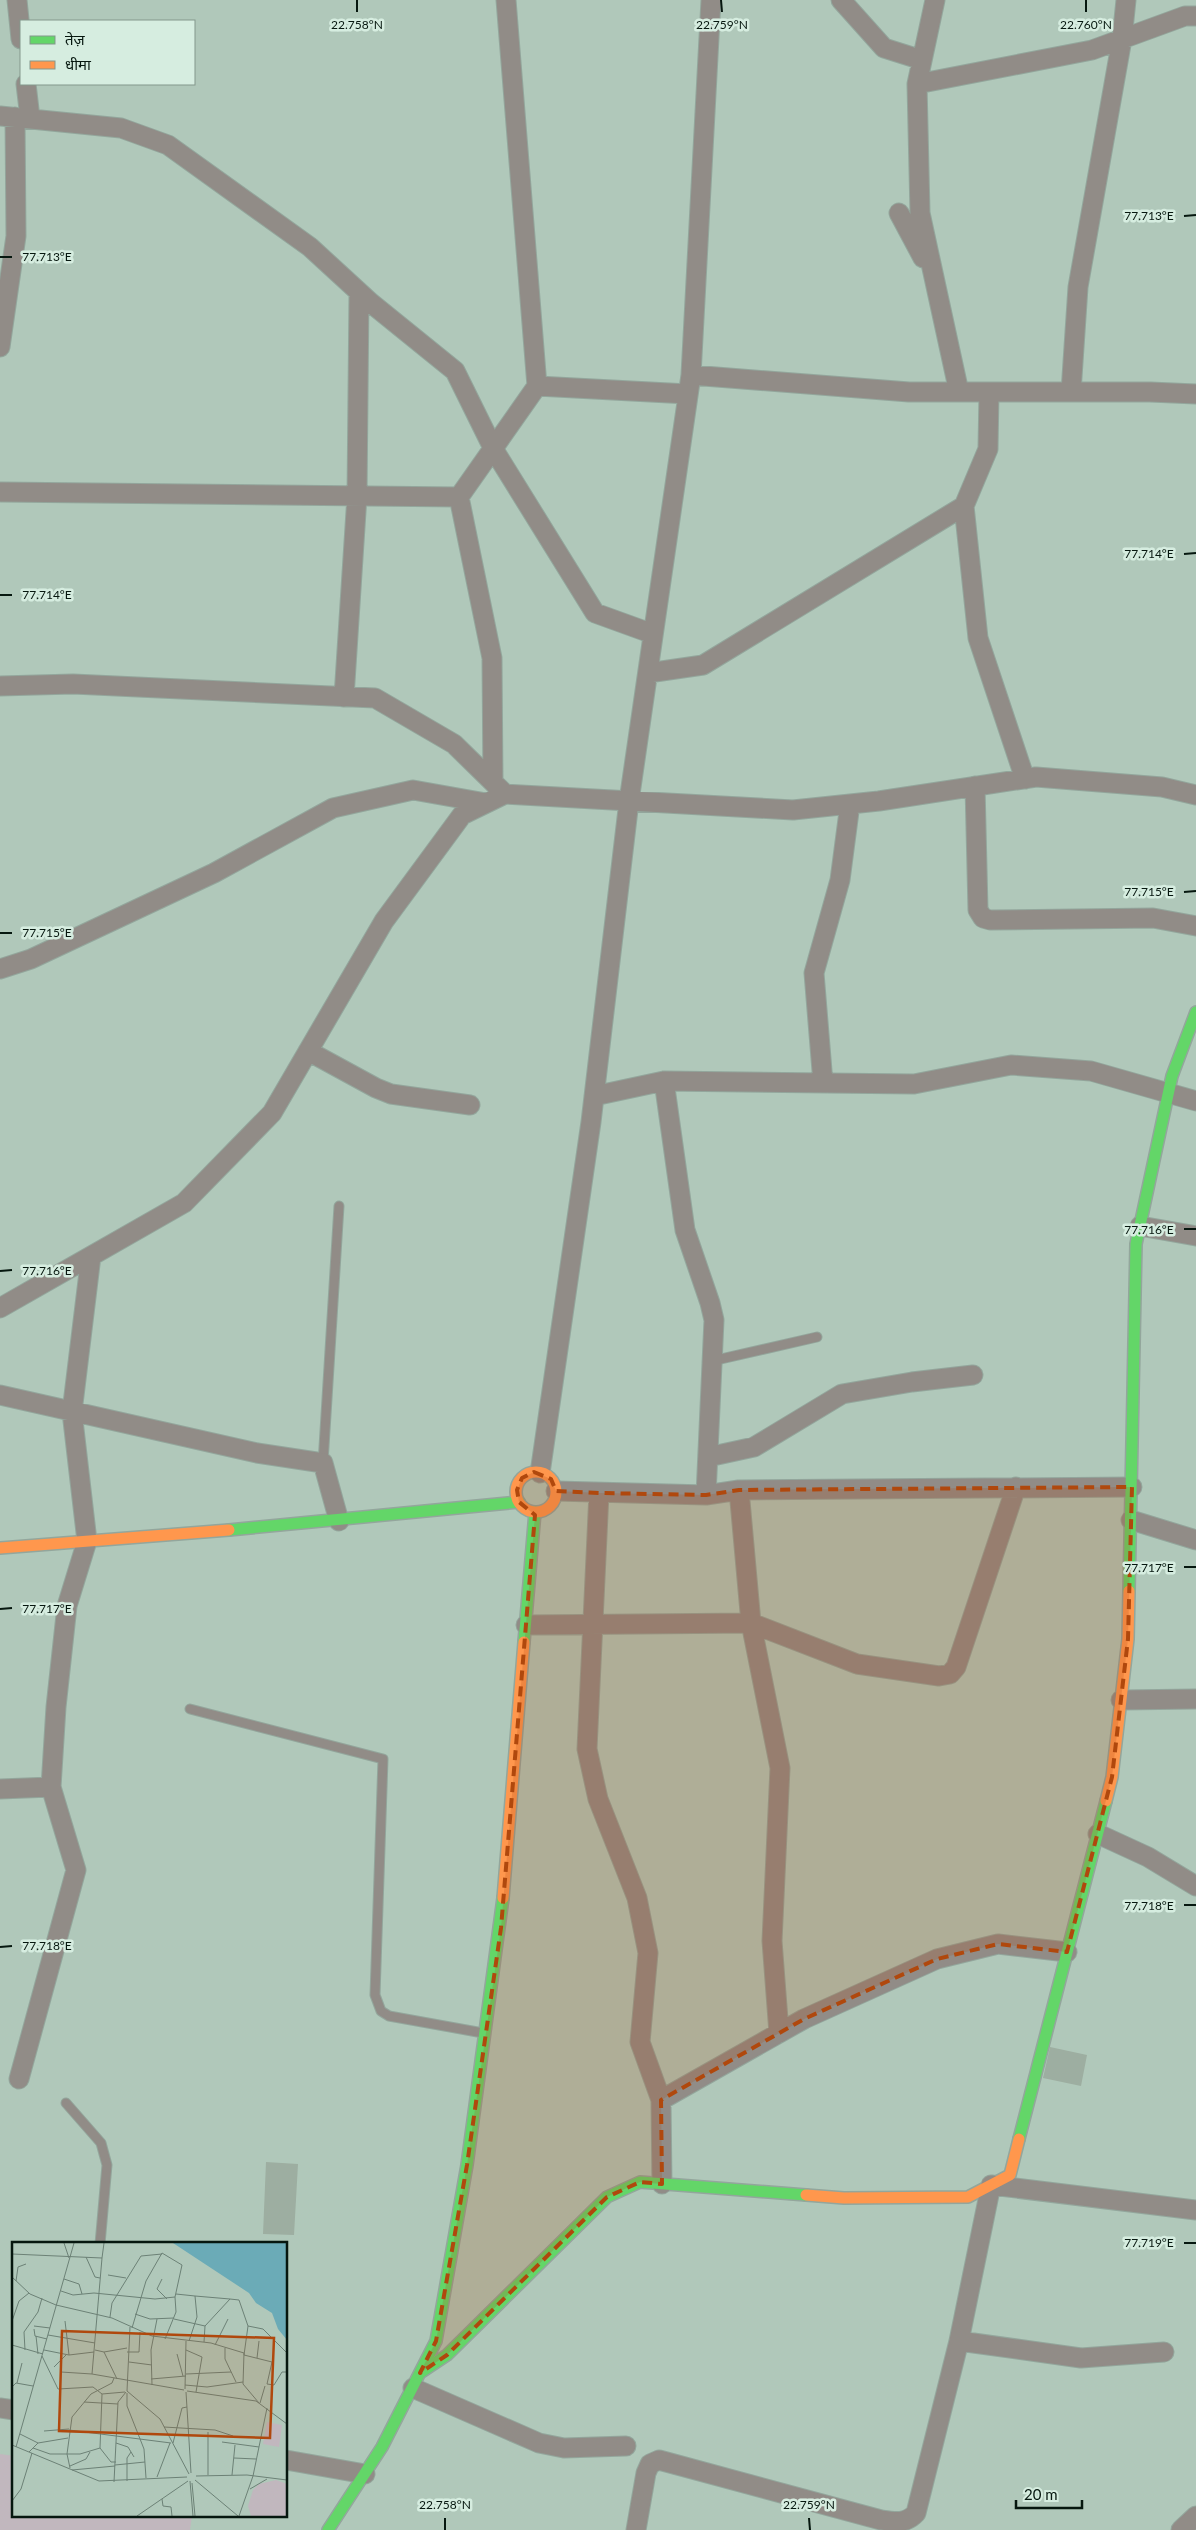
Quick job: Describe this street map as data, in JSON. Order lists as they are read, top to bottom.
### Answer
{
  "legend": ["तेज़", "धीमा"],
  "scale_bar": "20 m",
  "coordinates": [
    "22.758°N",
    "22.759°N",
    "22.760°N",
    "77.713°E",
    "77.714°E",
    "77.715°E",
    "77.716°E",
    "77.717°E",
    "77.718°E",
    "77.719°E"
  ]
}
